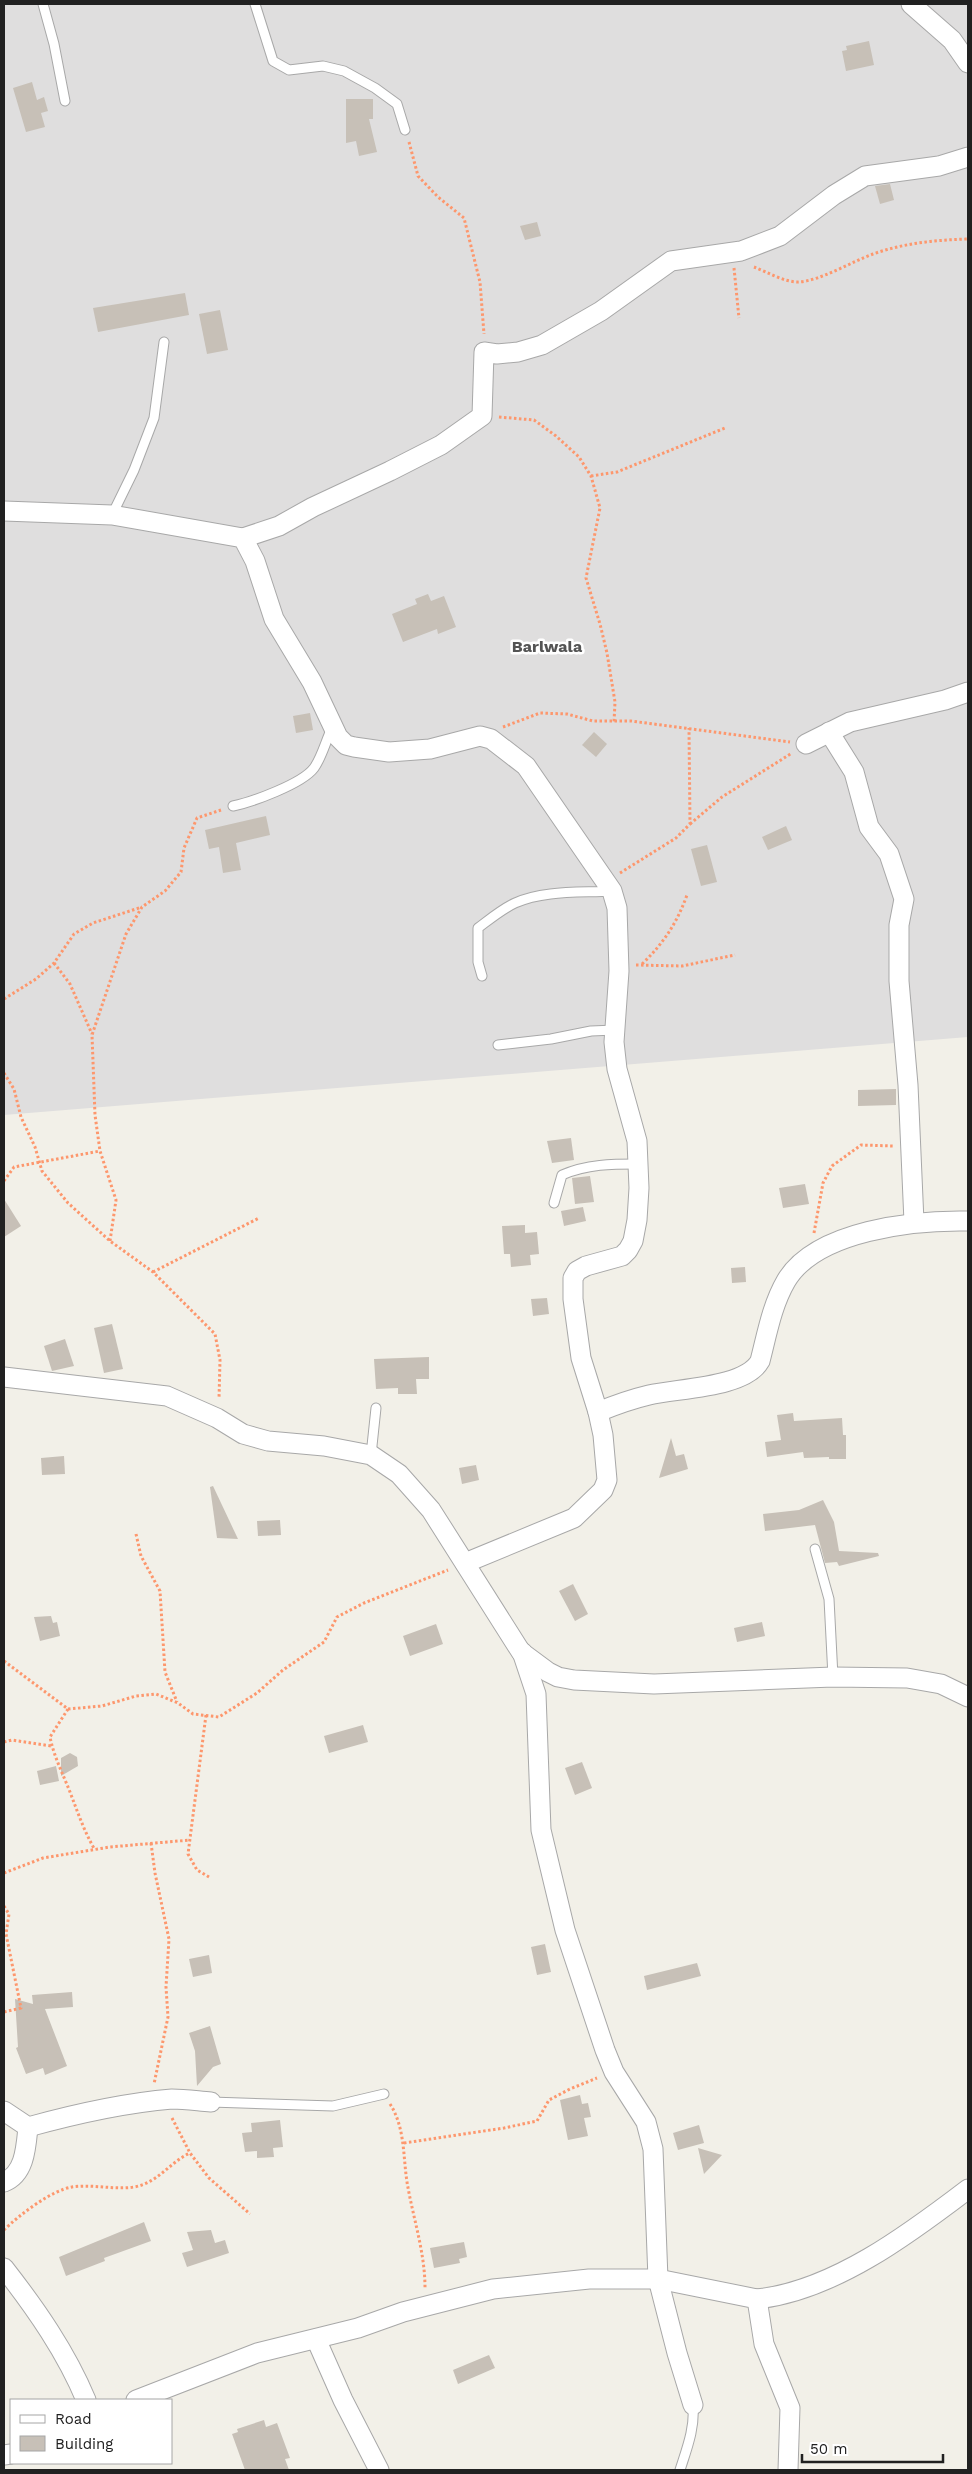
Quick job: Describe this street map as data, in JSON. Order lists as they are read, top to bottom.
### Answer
{
  "districts": ["Barlwala"],
  "legend": ["Road", "Building"],
  "scale_bar": "50 m"
}
